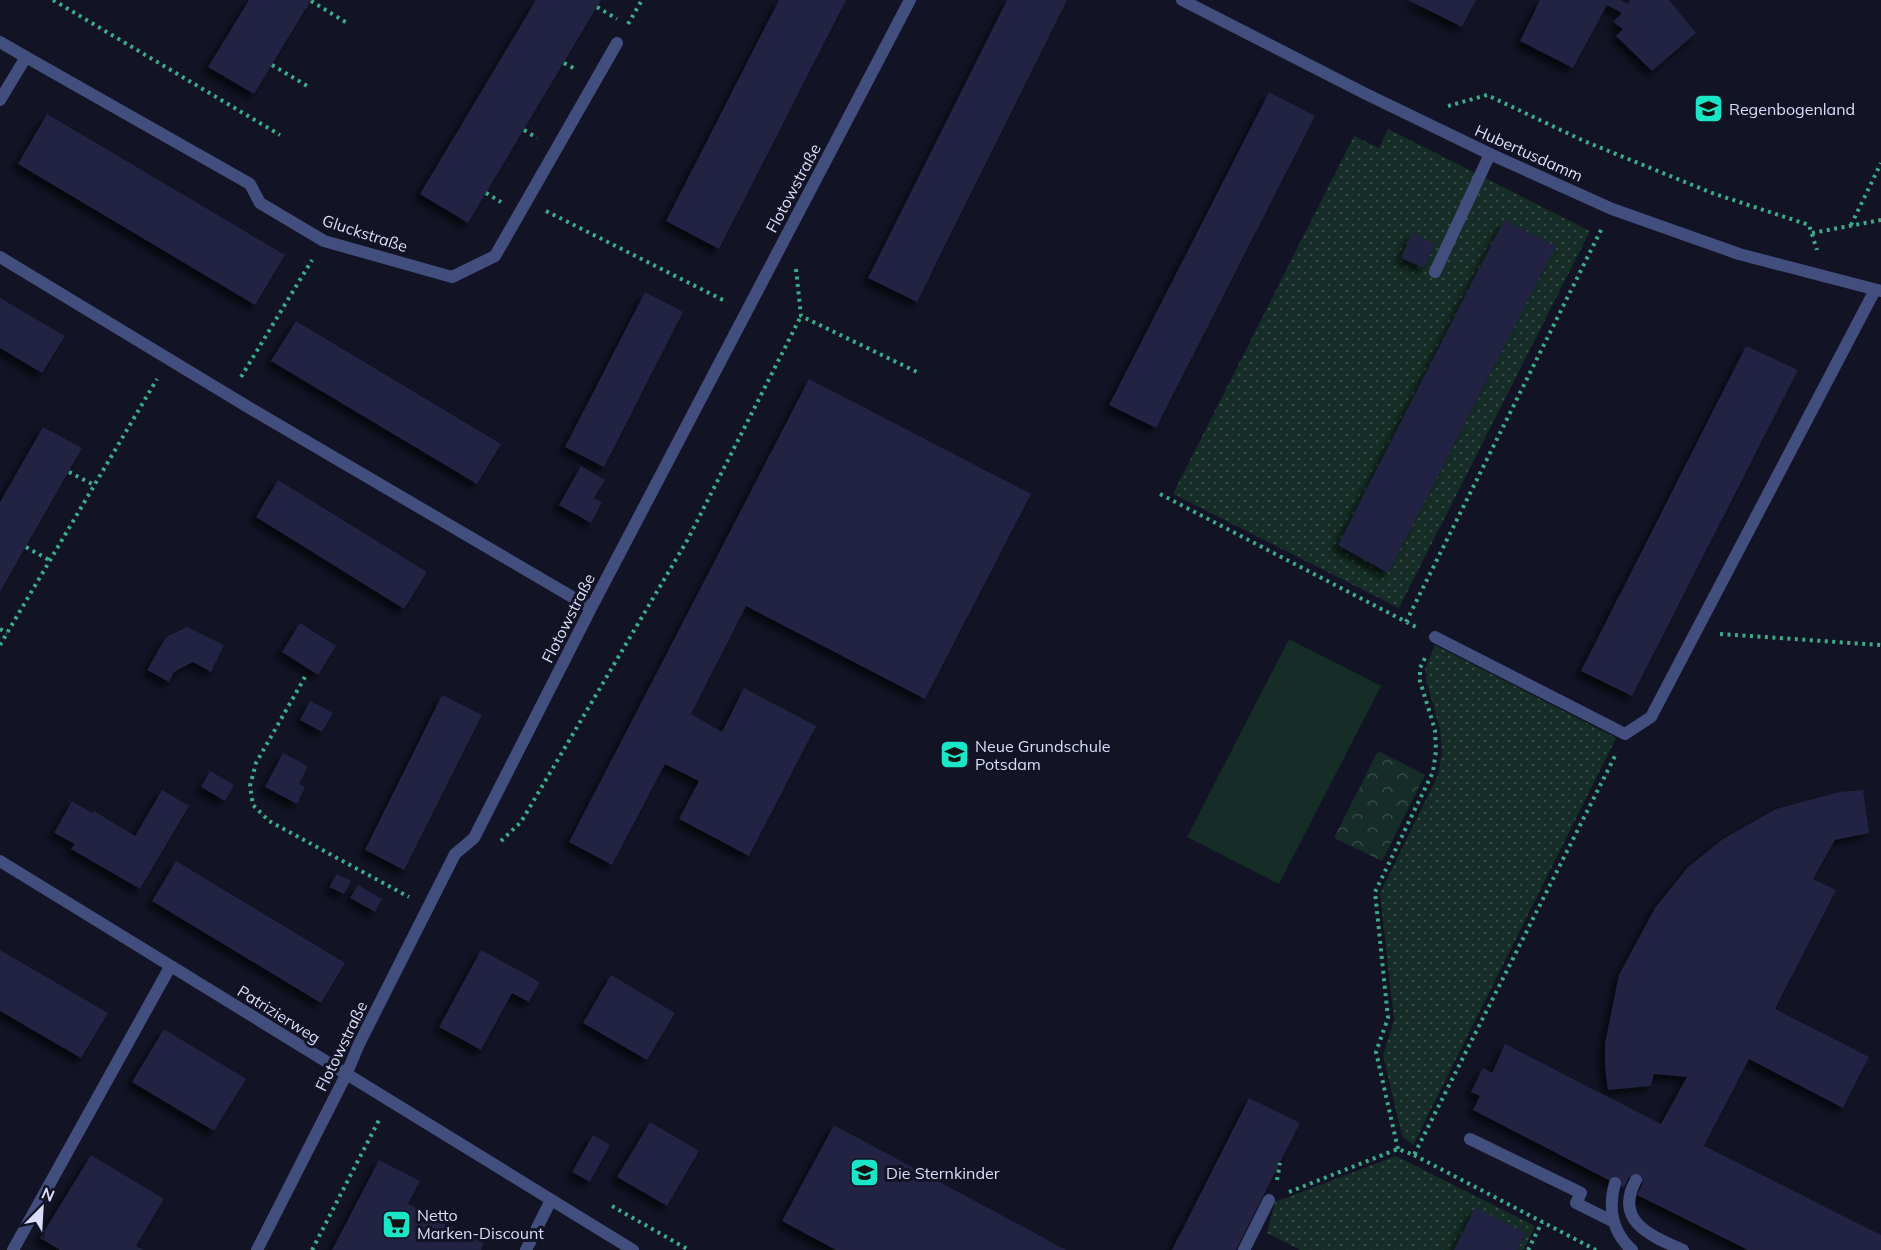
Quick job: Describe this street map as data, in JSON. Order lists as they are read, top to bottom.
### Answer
{
  "streets": {
    "street": [
      "Hubertusdamm",
      "Flotowstraße",
      "Gluckstraße",
      "Patrizierweg"
    ]
  },
  "crossings": [
    ["Flotowstraße", "Patrizierweg"]
  ],
  "places": {
    "school or university": ["Regenbogenland", "Neue Grundschule Potsdam", "Die Sternkinder"],
    "supermarket": ["Netto Marken-Discount"]
  },
  "north": "top right"
}
